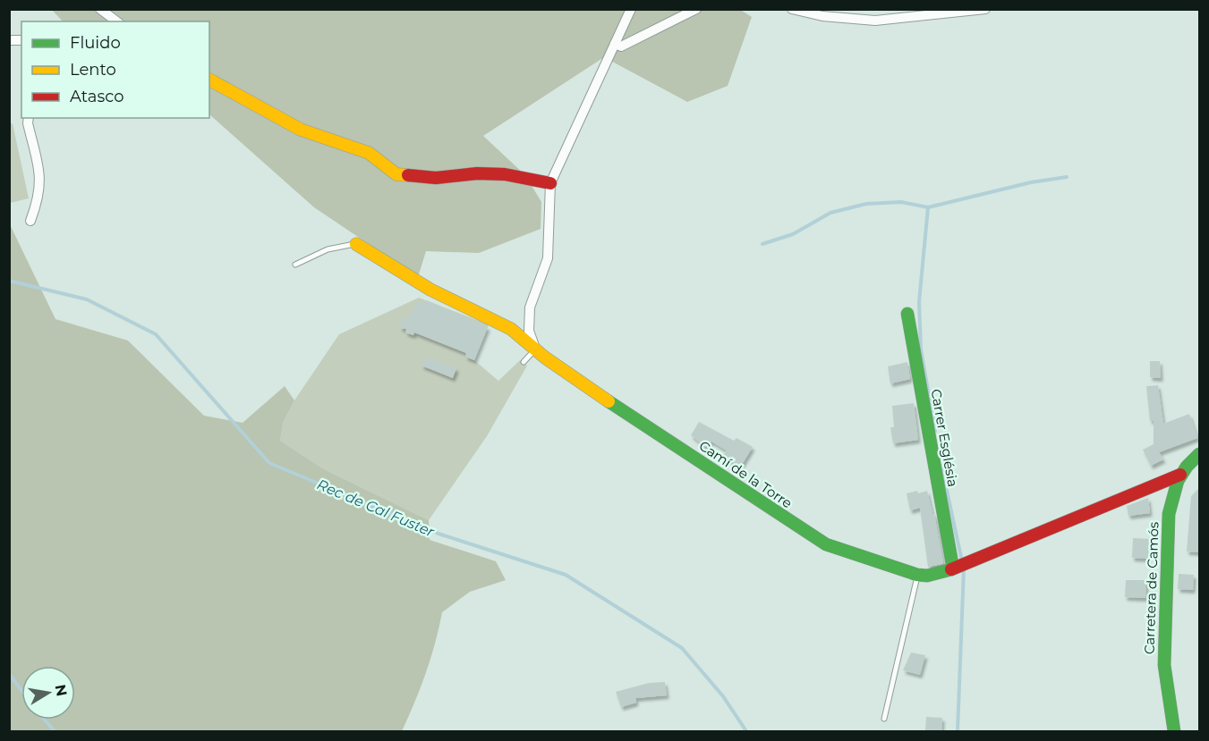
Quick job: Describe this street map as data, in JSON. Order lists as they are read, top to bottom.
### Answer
{
  "streets": {
    "street": ["Carrer Església", "Camí de la Torre", "Carretera de Camós"]
  },
  "crossings": [
    ["Carrer Església", "Camí de la Torre"],
    ["Camí de la Torre", "Carretera de Camós"]
  ],
  "water": ["Rec de Cal Fuster"],
  "legend": ["Fluido", "Lento", "Atasco"],
  "north": "right"
}
